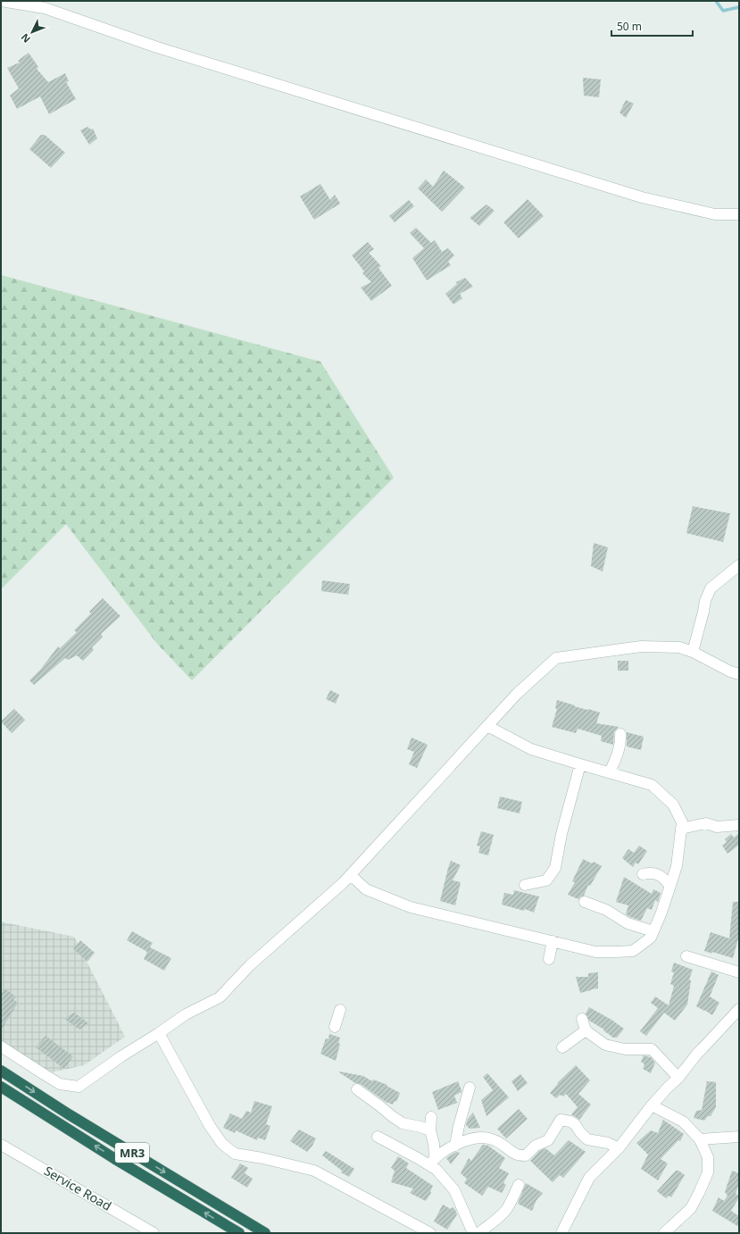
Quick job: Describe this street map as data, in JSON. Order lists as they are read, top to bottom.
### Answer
{
  "streets": {
    "highway": ["MR3"],
    "street": ["Service Road"]
  },
  "scale_bar": "50 m",
  "north": "bottom left"
}
